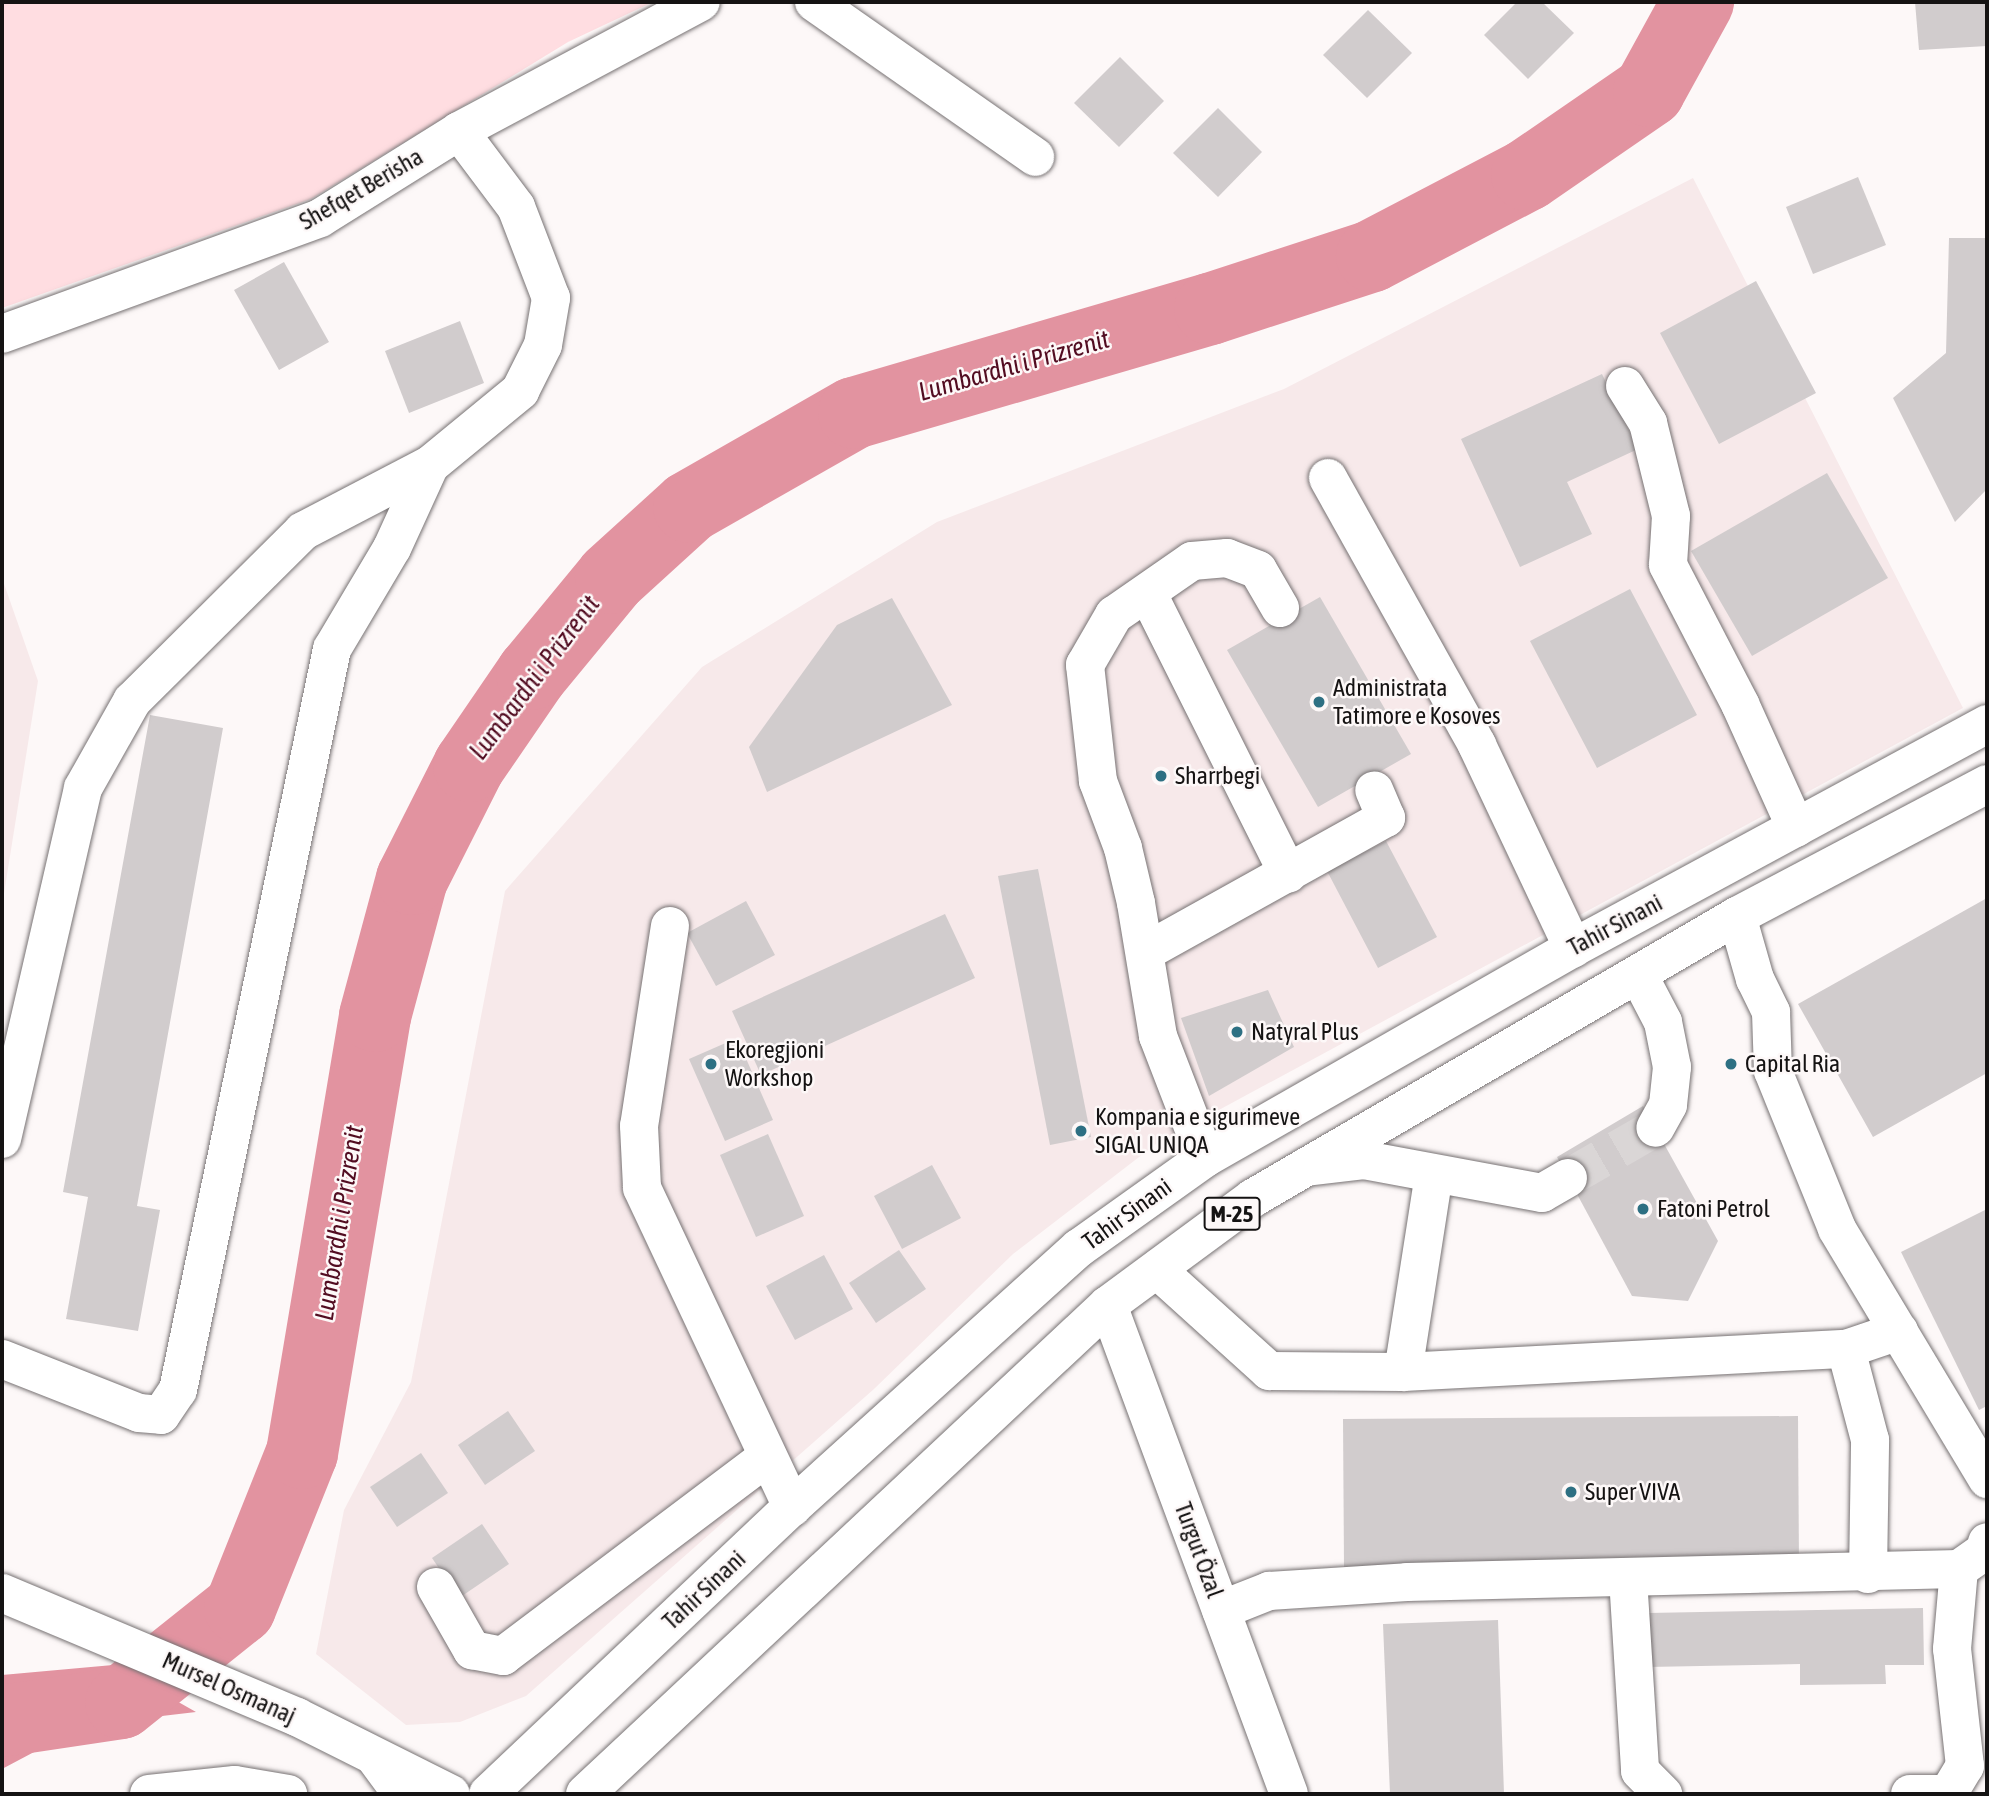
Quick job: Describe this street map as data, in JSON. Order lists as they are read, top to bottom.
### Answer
{
  "streets": {
    "main road": [
      "Shefqet Berisha",
      "Tahir Sinani",
      "M-25",
      "Turgut Özal",
      "Mursel Osmanaj"
    ]
  },
  "crossings": [
    ["M-25", "Turgut Özal"]
  ],
  "water": ["Lumbardhi i Prizrenit"],
  "places": [
    "Administrata Tatimore e Kosoves",
    "Sharrbegi",
    "Natyral Plus",
    "Ekoregjioni Workshop",
    "Capital Ria",
    "Kompania e sigurimeve SIGAL UNIQA",
    "Fatoni Petrol",
    "Super VIVA"
  ]
}
